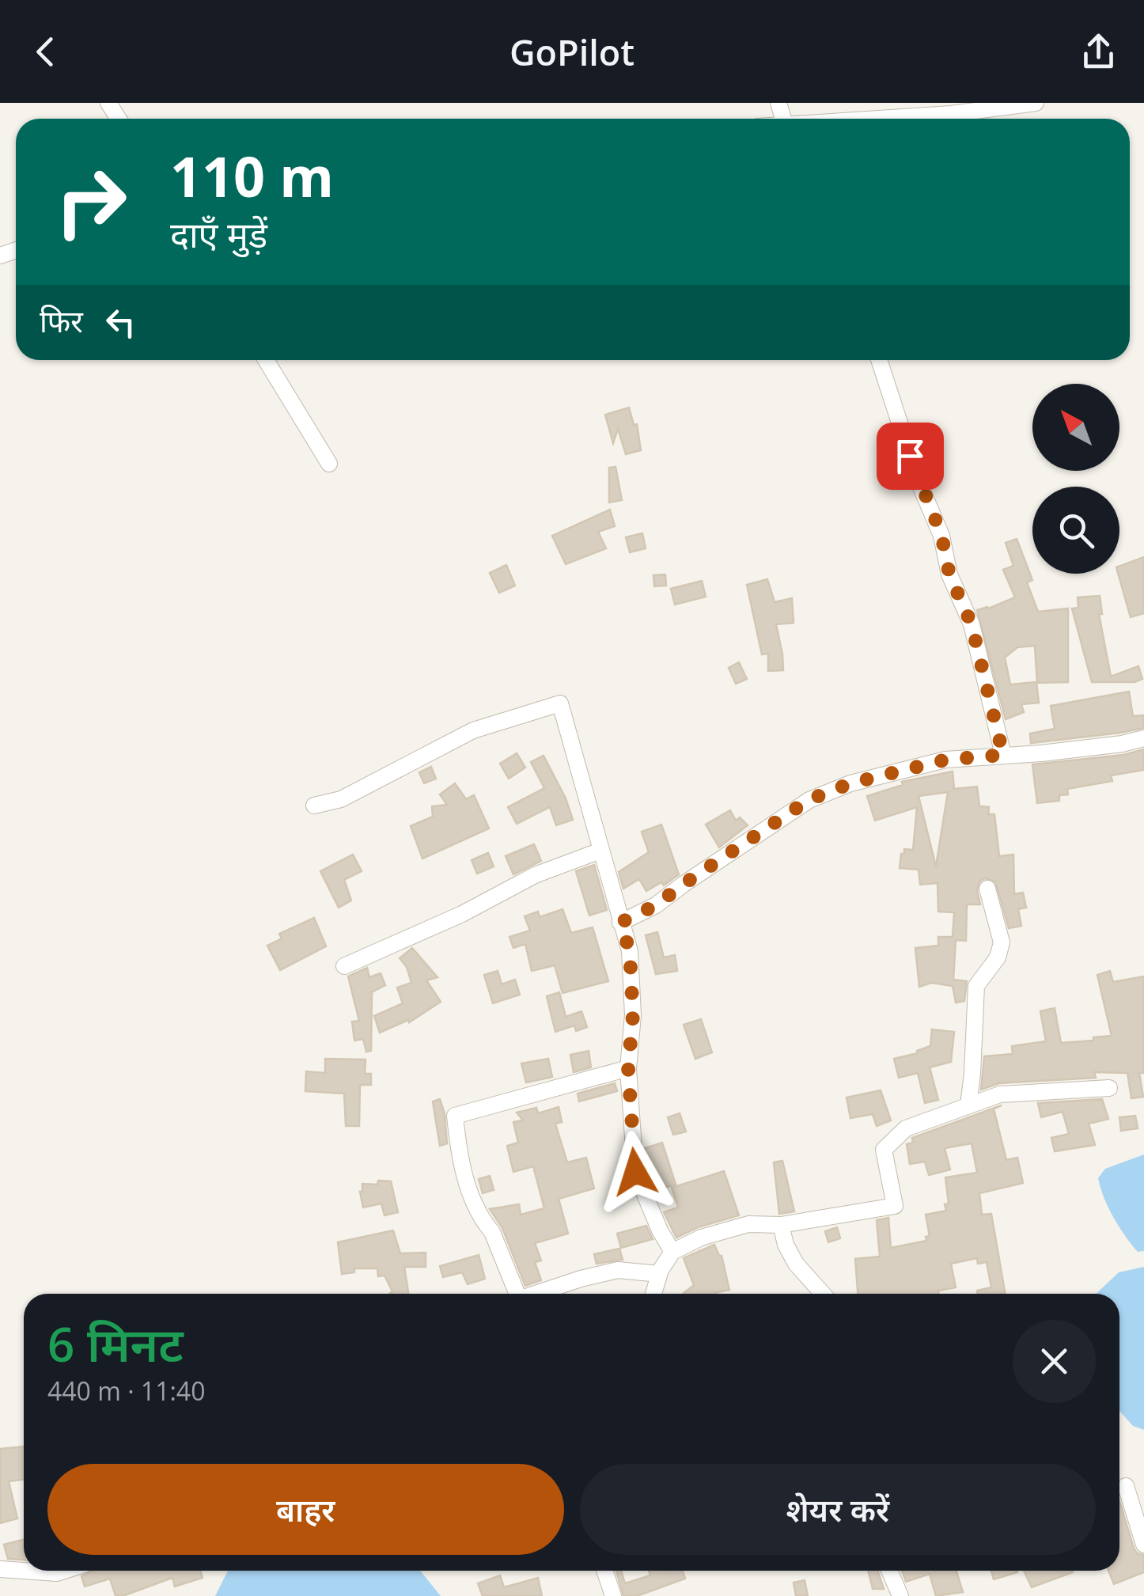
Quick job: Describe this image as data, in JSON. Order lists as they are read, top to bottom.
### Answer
{
  "north": "top left",
  "page": {
    "header": "GoPilot",
    "turn": ["110 m", "दाएँ मुड़ें"],
    "then": "फिर",
    "heading": ["6 मिनट", "440 m · 11:40"],
    "buttons": ["बाहर", "शेयर करें"]
  }
}
